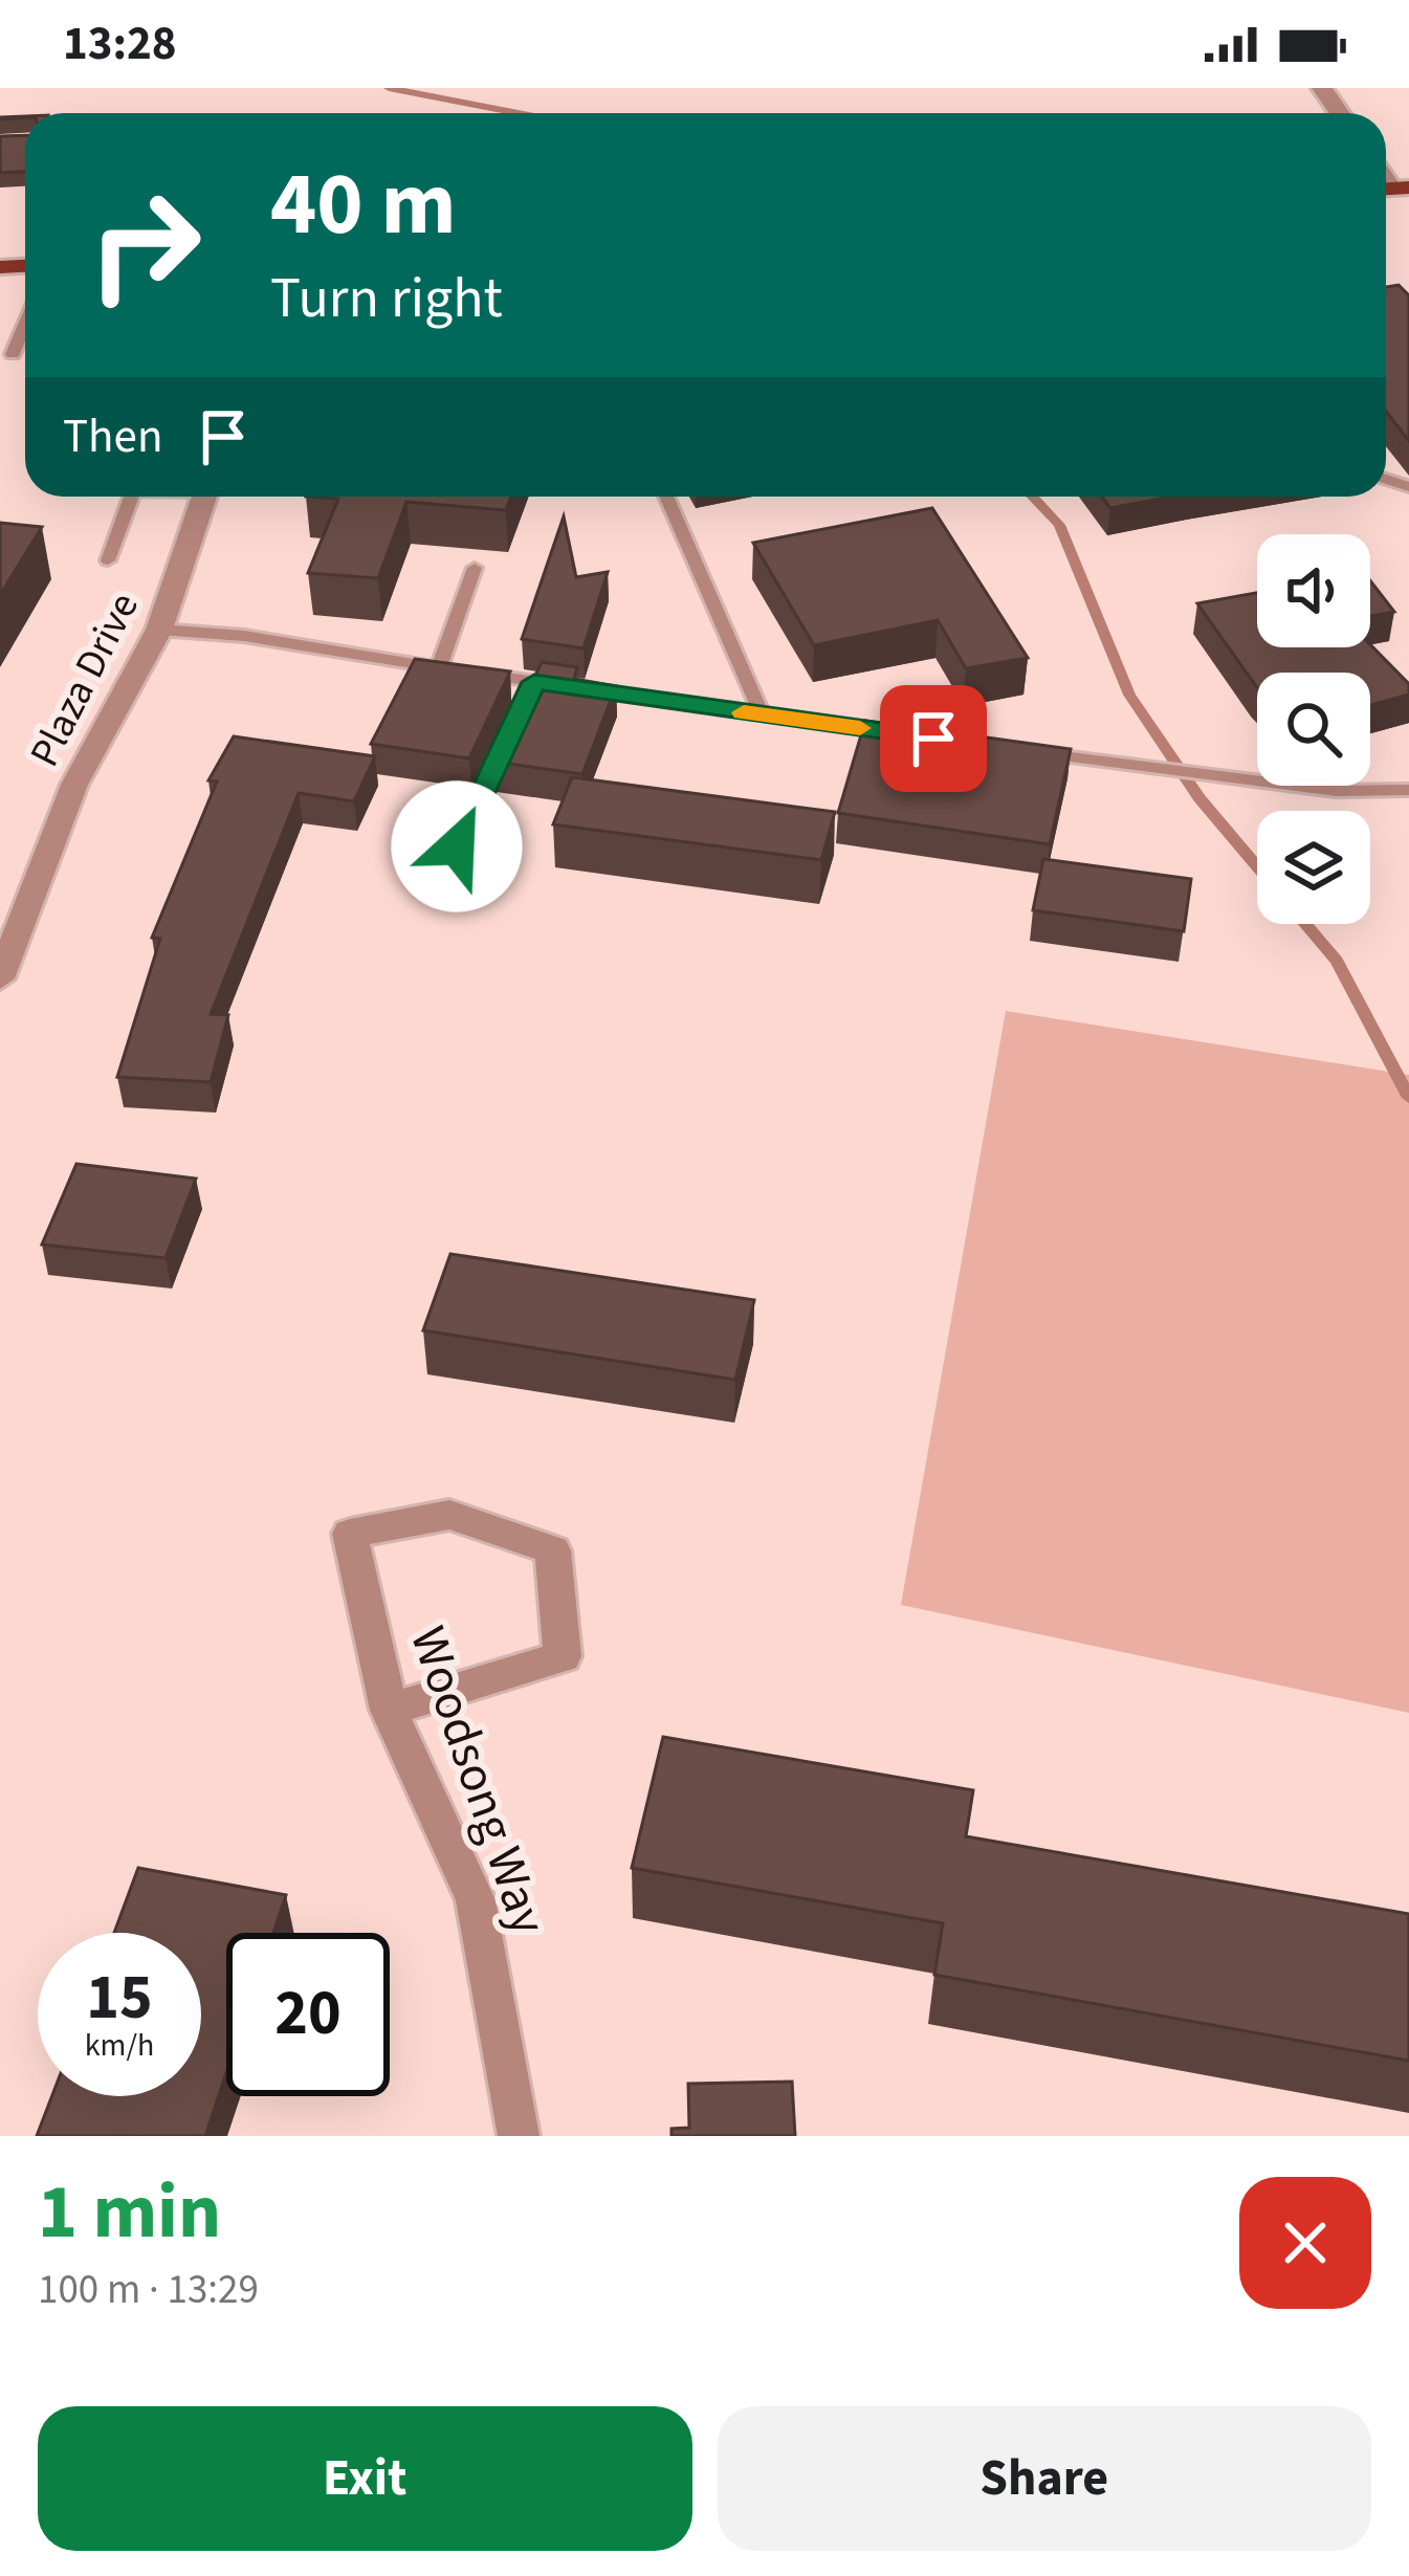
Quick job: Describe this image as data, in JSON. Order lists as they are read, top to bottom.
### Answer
{
  "streets": {
    "street": ["Plaza Drive", "Woodsong Way"]
  },
  "page": {
    "status": "13:28",
    "turn": ["40 m", "Turn right"],
    "then": "Then",
    "speed": "15 km/h",
    "limit": "20",
    "heading": ["1 min", "100 m · 13:29"],
    "buttons": ["Exit", "Share"]
  }
}
